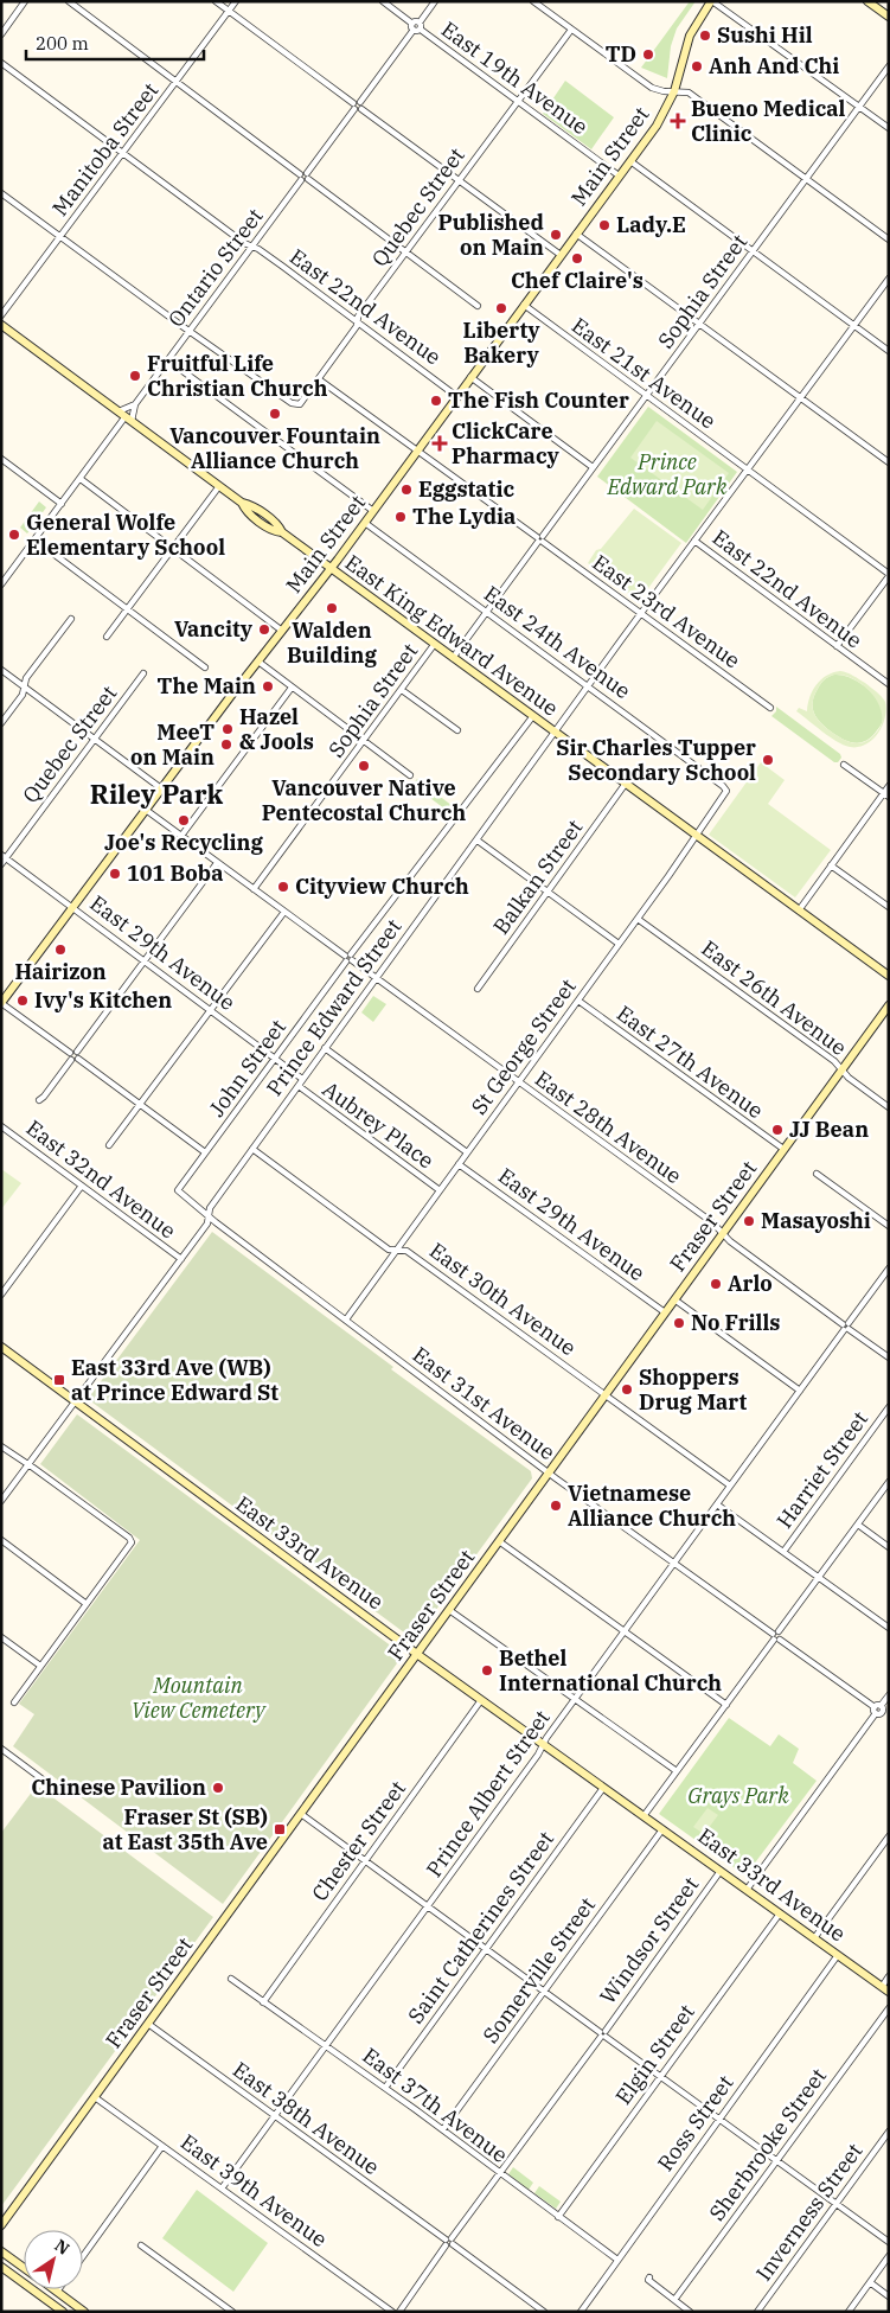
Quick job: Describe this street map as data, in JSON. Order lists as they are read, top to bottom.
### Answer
{
  "streets": {
    "street": [
      "East 19th Avenue",
      "Manitoba Street",
      "Main Street",
      "Quebec Street",
      "Ontario Street",
      "Sophia Street",
      "East 22nd Avenue",
      "East 21st Avenue",
      "East 23rd Avenue",
      "East King Edward Avenue",
      "East 24th Avenue",
      "Balkan Street",
      "East 29th Avenue",
      "East 26th Avenue",
      "Prince Edward Street",
      "St George Street",
      "East 27th Avenue",
      "John Street",
      "Aubrey Place",
      "East 28th Avenue",
      "East 32nd Avenue",
      "Fraser Street",
      "East 30th Avenue",
      "East 31st Avenue",
      "Harriet Street",
      "East 33rd Avenue",
      "Prince Albert Street",
      "Chester Street",
      "Saint Catherines Street",
      "Windsor Street",
      "Somerville Street",
      "Elgin Street",
      "East 37th Avenue",
      "East 38th Avenue",
      "Ross Street",
      "Sherbrooke Street",
      "East 39th Avenue",
      "Inverness Street"
    ]
  },
  "crossings": [
    ["East 19th Avenue", "Main Street"],
    ["East 19th Avenue", "Quebec Street"],
    ["East 19th Avenue", "Ontario Street"],
    ["Manitoba Street", "East 22nd Avenue"],
    ["Main Street", "East 22nd Avenue"],
    ["Main Street", "East 21st Avenue"],
    ["Main Street", "East 23rd Avenue"],
    ["Main Street", "East King Edward Avenue"],
    ["Main Street", "East 24th Avenue"],
    ["Main Street", "East 29th Avenue"],
    ["Main Street", "East 28th Avenue"],
    ["Quebec Street", "Ontario Street"],
    ["Quebec Street", "East 22nd Avenue"],
    ["Quebec Street", "East 23rd Avenue"],
    ["Quebec Street", "East 29th Avenue"],
    ["Ontario Street", "East 22nd Avenue"],
    ["Ontario Street", "East King Edward Avenue"],
    ["Sophia Street", "East 21st Avenue"],
    ["Sophia Street", "East 23rd Avenue"],
    ["Sophia Street", "East King Edward Avenue"],
    ["Sophia Street", "East 24th Avenue"],
    ["Sophia Street", "East 28th Avenue"],
    ["East 22nd Avenue", "Prince Edward Street"],
    ["East 21st Avenue", "Prince Edward Street"],
    ["East 23rd Avenue", "Prince Edward Street"],
    ["East King Edward Avenue", "Balkan Street"],
    ["East King Edward Avenue", "Prince Edward Street"],
    ["East King Edward Avenue", "St George Street"],
    ["East King Edward Avenue", "John Street"],
    ["East 24th Avenue", "Prince Edward Street"],
    ["East 24th Avenue", "St George Street"],
    ["East 29th Avenue", "Prince Edward Street"],
    ["East 29th Avenue", "St George Street"],
    ["East 29th Avenue", "John Street"],
    ["East 29th Avenue", "Fraser Street"],
    ["East 26th Avenue", "St George Street"],
    ["East 26th Avenue", "Fraser Street"],
    ["Prince Edward Street", "Aubrey Place"],
    ["Prince Edward Street", "East 28th Avenue"],
    ["Prince Edward Street", "East 32nd Avenue"],
    ["Prince Edward Street", "East 30th Avenue"],
    ["Prince Edward Street", "East 31st Avenue"],
    ["Prince Edward Street", "East 33rd Avenue"],
    ["St George Street", "East 27th Avenue"],
    ["St George Street", "Aubrey Place"],
    ["St George Street", "East 28th Avenue"],
    ["St George Street", "East 30th Avenue"],
    ["St George Street", "East 31st Avenue"],
    ["East 27th Avenue", "Fraser Street"],
    ["John Street", "East 28th Avenue"],
    ["John Street", "East 31st Avenue"],
    ["East 28th Avenue", "Fraser Street"],
    ["East 28th Avenue", "Prince Albert Street"],
    ["Fraser Street", "East 30th Avenue"],
    ["Fraser Street", "East 31st Avenue"],
    ["Fraser Street", "East 33rd Avenue"],
    ["Fraser Street", "East 38th Avenue"],
    ["Fraser Street", "East 39th Avenue"],
    ["East 30th Avenue", "Prince Albert Street"],
    ["East 31st Avenue", "Prince Albert Street"],
    ["East 33rd Avenue", "Prince Albert Street"],
    ["East 33rd Avenue", "Chester Street"],
    ["East 33rd Avenue", "Saint Catherines Street"],
    ["East 33rd Avenue", "Windsor Street"],
    ["East 33rd Avenue", "Somerville Street"],
    ["East 33rd Avenue", "Elgin Street"],
    ["East 33rd Avenue", "Ross Street"],
    ["Prince Albert Street", "East 37th Avenue"],
    ["Prince Albert Street", "East 38th Avenue"],
    ["Prince Albert Street", "East 39th Avenue"],
    ["Chester Street", "East 37th Avenue"],
    ["Saint Catherines Street", "East 37th Avenue"],
    ["Windsor Street", "East 37th Avenue"],
    ["Windsor Street", "East 38th Avenue"],
    ["Somerville Street", "East 37th Avenue"],
    ["Elgin Street", "East 37th Avenue"],
    ["East 37th Avenue", "Ross Street"]
  ],
  "districts": ["Riley Park"],
  "parks": ["Prince Edward Park", "Mountain View Cemetery", "Grays Park"],
  "places": {
    "other": [
      "Sushi Hil",
      "TD",
      "Anh And Chi",
      "Lady.E",
      "Published on Main",
      "Chef Claire's",
      "Liberty Bakery",
      "Fruitful Life Christian Church",
      "The Fish Counter",
      "Vancouver Fountain Alliance Church",
      "Eggstatic",
      "The Lydia",
      "General Wolfe Elementary School",
      "Walden Building",
      "Vancity",
      "The Main",
      "Hazel & Jools",
      "MeeT on Main",
      "Sir Charles Tupper Secondary School",
      "Vancouver Native Pentecostal Church",
      "Joe's Recycling",
      "101 Boba",
      "Cityview Church",
      "Hairizon",
      "Ivy's Kitchen",
      "JJ Bean",
      "Masayoshi",
      "Arlo",
      "No Frills",
      "Shoppers Drug Mart",
      "Vietnamese Alliance Church",
      "Bethel International Church",
      "Chinese Pavilion"
    ],
    "health": ["Bueno Medical Clinic", "ClickCare Pharmacy"],
    "transit": ["East 33rd Ave (WB) at Prince Edward St", "Fraser St (SB) at East 35th Ave"]
  },
  "scale_bar": "200 m",
  "north": "top right"
}
